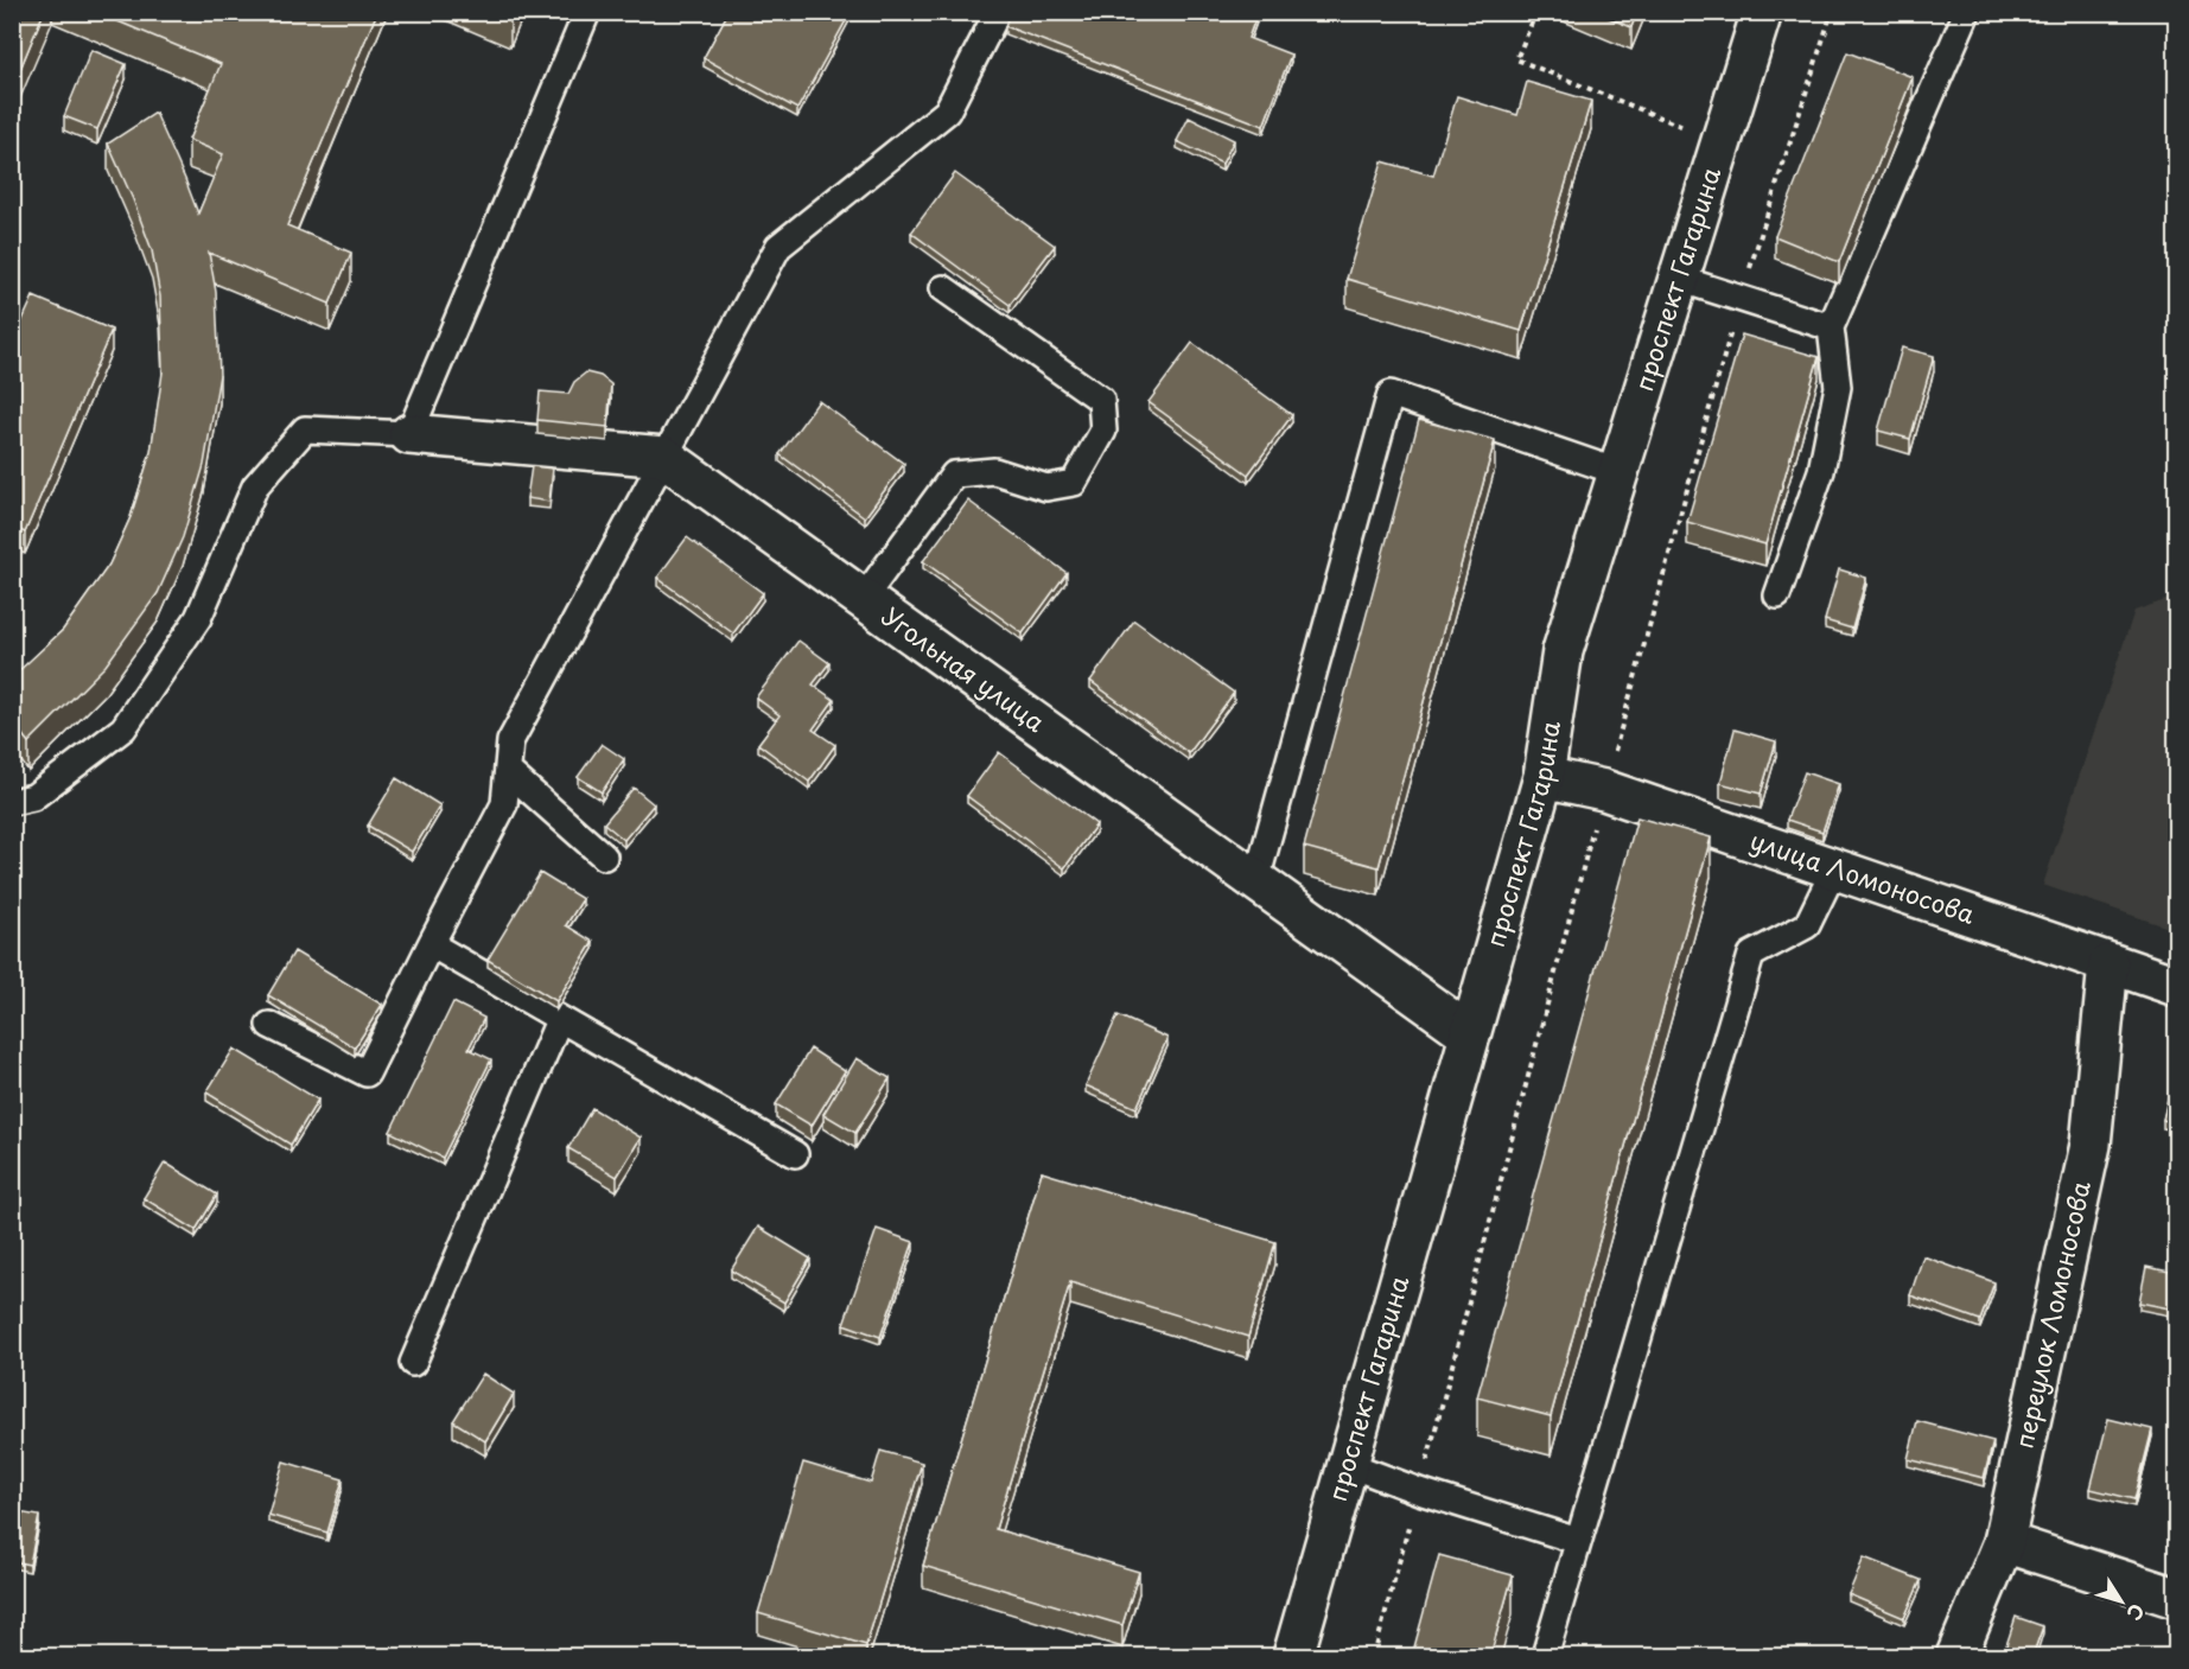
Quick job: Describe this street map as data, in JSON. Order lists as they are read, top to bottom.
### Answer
{
  "streets": {
    "street": [
      "проспект Гагарина",
      "Угольная улица",
      "улица Ломоносова",
      "переулок Ломоносова"
    ]
  },
  "crossings": [
    ["проспект Гагарина", "Угольная улица"],
    ["проспект Гагарина", "улица Ломоносова"],
    ["улица Ломоносова", "переулок Ломоносова"]
  ],
  "north": "bottom right"
}
